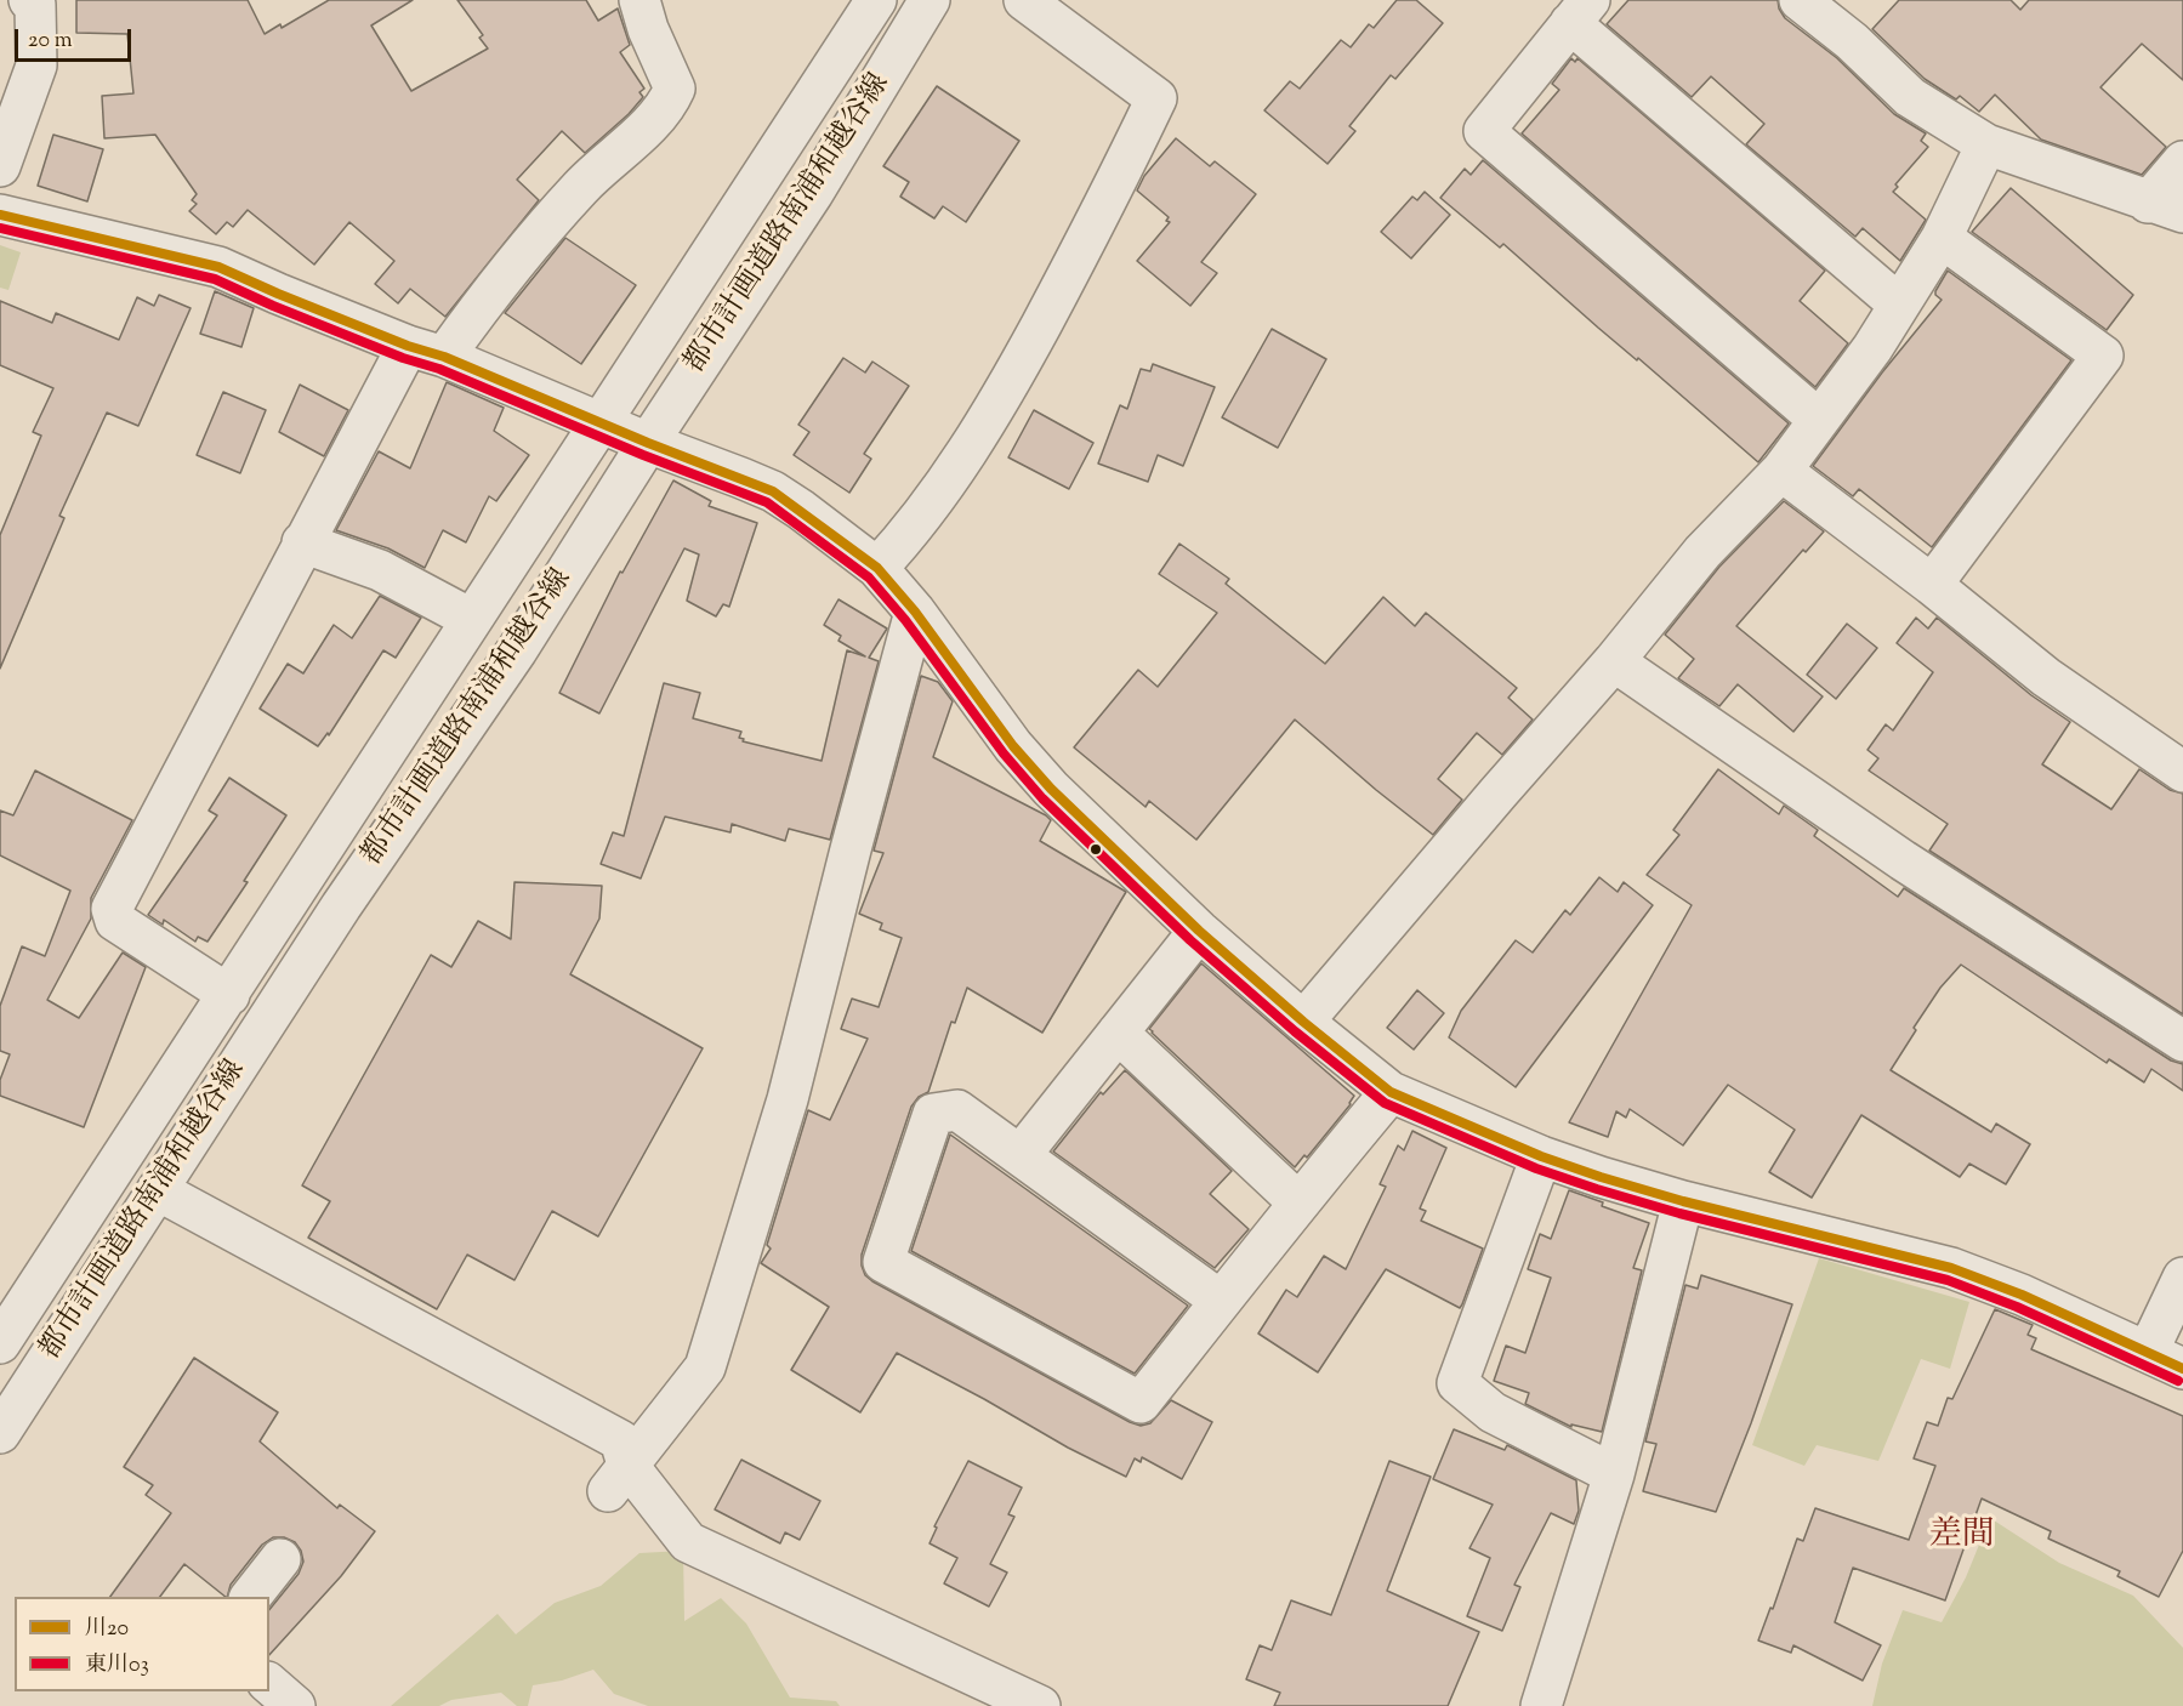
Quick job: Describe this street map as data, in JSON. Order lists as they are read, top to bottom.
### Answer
{
  "streets": {
    "street": ["都市計画道路南浦和越谷線"]
  },
  "districts": ["差間"],
  "lines": ["transit line 川20", "transit line 東川03"],
  "legend": ["川20", "東川03"],
  "scale_bar": "20 m"
}
